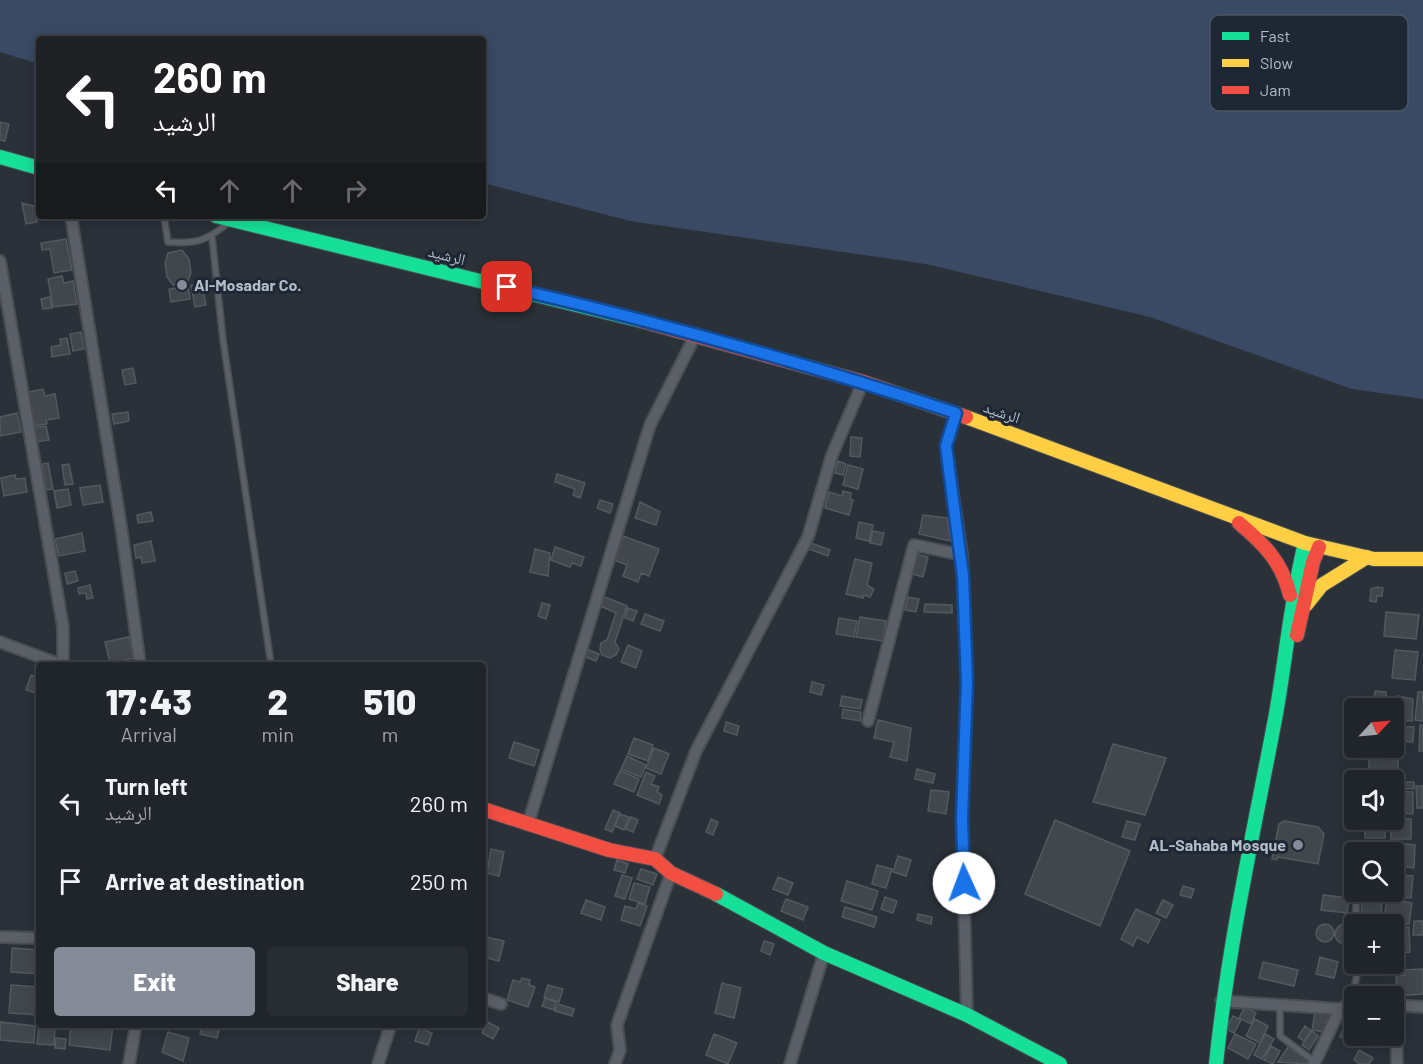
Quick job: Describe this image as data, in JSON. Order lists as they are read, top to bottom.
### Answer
{
  "streets": {
    "street": ["الرشيد"]
  },
  "places": ["Al-Mosadar Co.", "AL-Sahaba Mosque"],
  "legend": ["Fast", "Slow", "Jam"],
  "north": "top right",
  "page": {
    "turn": ["260 m", "الرشيد"],
    "eta": [
      "17:43",
      "Arrival",
      "2",
      "min",
      "510",
      "m"
    ],
    "map_buttons": ["+", "−"],
    "list": [
      {
        "name": "Turn left",
        "note": "الرشيد",
        "value": "260 m"
      },
      {
        "name": "Arrive at destination",
        "value": "250 m"
      }
    ],
    "buttons": ["Exit", "Share"]
  }
}
